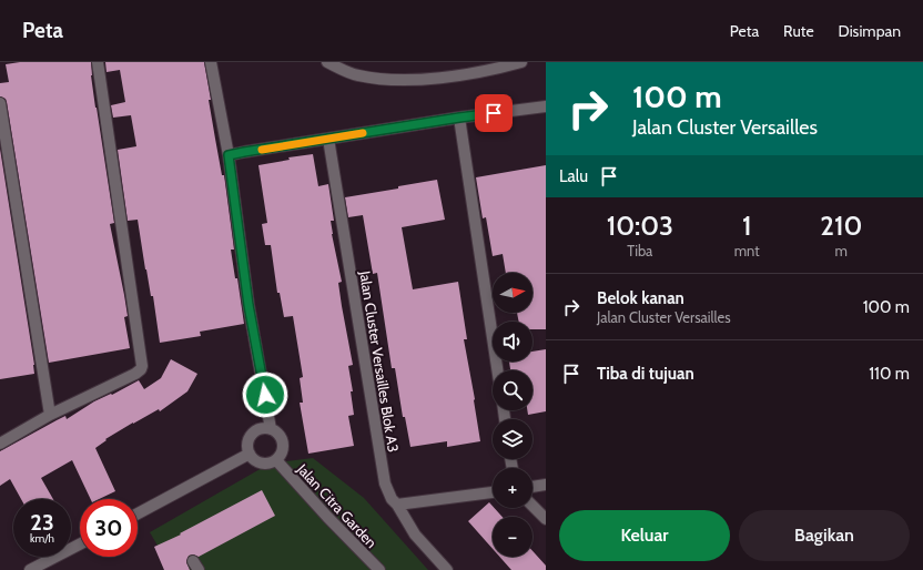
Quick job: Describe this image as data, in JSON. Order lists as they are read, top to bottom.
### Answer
{
  "streets": {
    "street": ["Jalan Cluster Versailles Blok A3", "Jalan Citra Garden"]
  },
  "north": "right",
  "page": {
    "header": "Peta",
    "nav": ["Peta", "Rute", "Disimpan"],
    "turn": ["100 m", "Jalan Cluster Versailles"],
    "then": "Lalu",
    "eta": [
      "10:03",
      "Tiba",
      "1",
      "mnt",
      "210",
      "m"
    ],
    "map_buttons": ["+", "−"],
    "list": [
      {
        "name": "Belok kanan",
        "note": "Jalan Cluster Versailles",
        "value": "100 m"
      },
      {
        "name": "Tiba di tujuan",
        "value": "110 m"
      }
    ],
    "speed": "23 km/h",
    "limit": "30",
    "buttons": ["Keluar", "Bagikan"]
  }
}
